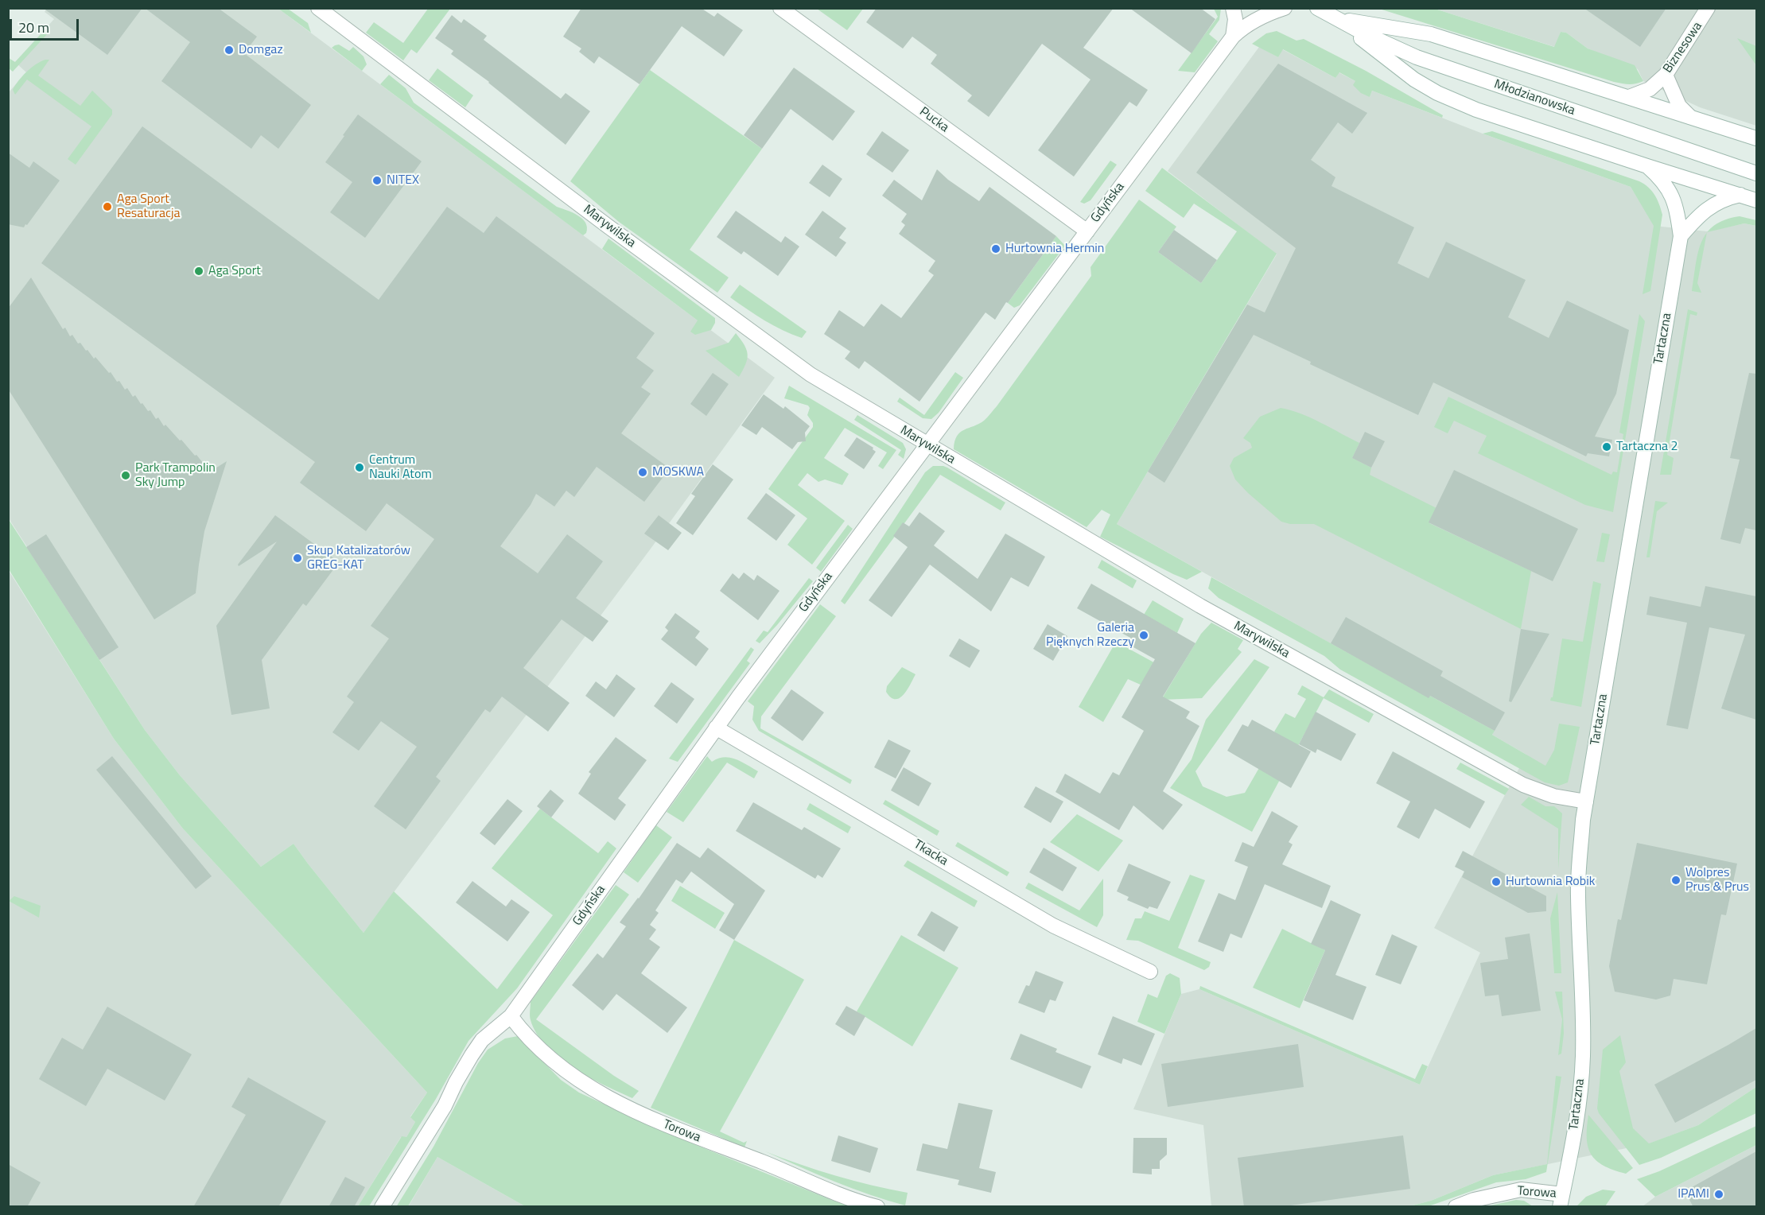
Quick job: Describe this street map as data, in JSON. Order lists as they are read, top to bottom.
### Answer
{
  "streets": {
    "street": [
      "Biznesowa",
      "Młodzianowska",
      "Pucka",
      "Gdyńska",
      "Marywilska",
      "Tartaczna",
      "Tkacka",
      "Torowa"
    ]
  },
  "crossings": [
    ["Pucka", "Gdyńska"],
    ["Gdyńska", "Marywilska"],
    ["Gdyńska", "Tkacka"],
    ["Gdyńska", "Torowa"],
    ["Marywilska", "Tartaczna"],
    ["Tartaczna", "Torowa"]
  ],
  "places": [
    "Domgaz",
    "NITEX",
    "Aga Sport Resaturacja",
    "Hurtownia Hermin",
    "Aga Sport",
    "Tartaczna 2",
    "Centrum Nauki Atom",
    "MOSKWA",
    "Park Trampolin Sky Jump",
    "Skup Katalizatorów GREG-KAT",
    "Galeria Pięknych Rzeczy",
    "Wolpres Prus & Prus",
    "Hurtownia Robik",
    "IPAMI"
  ],
  "scale_bar": "20 m"
}
